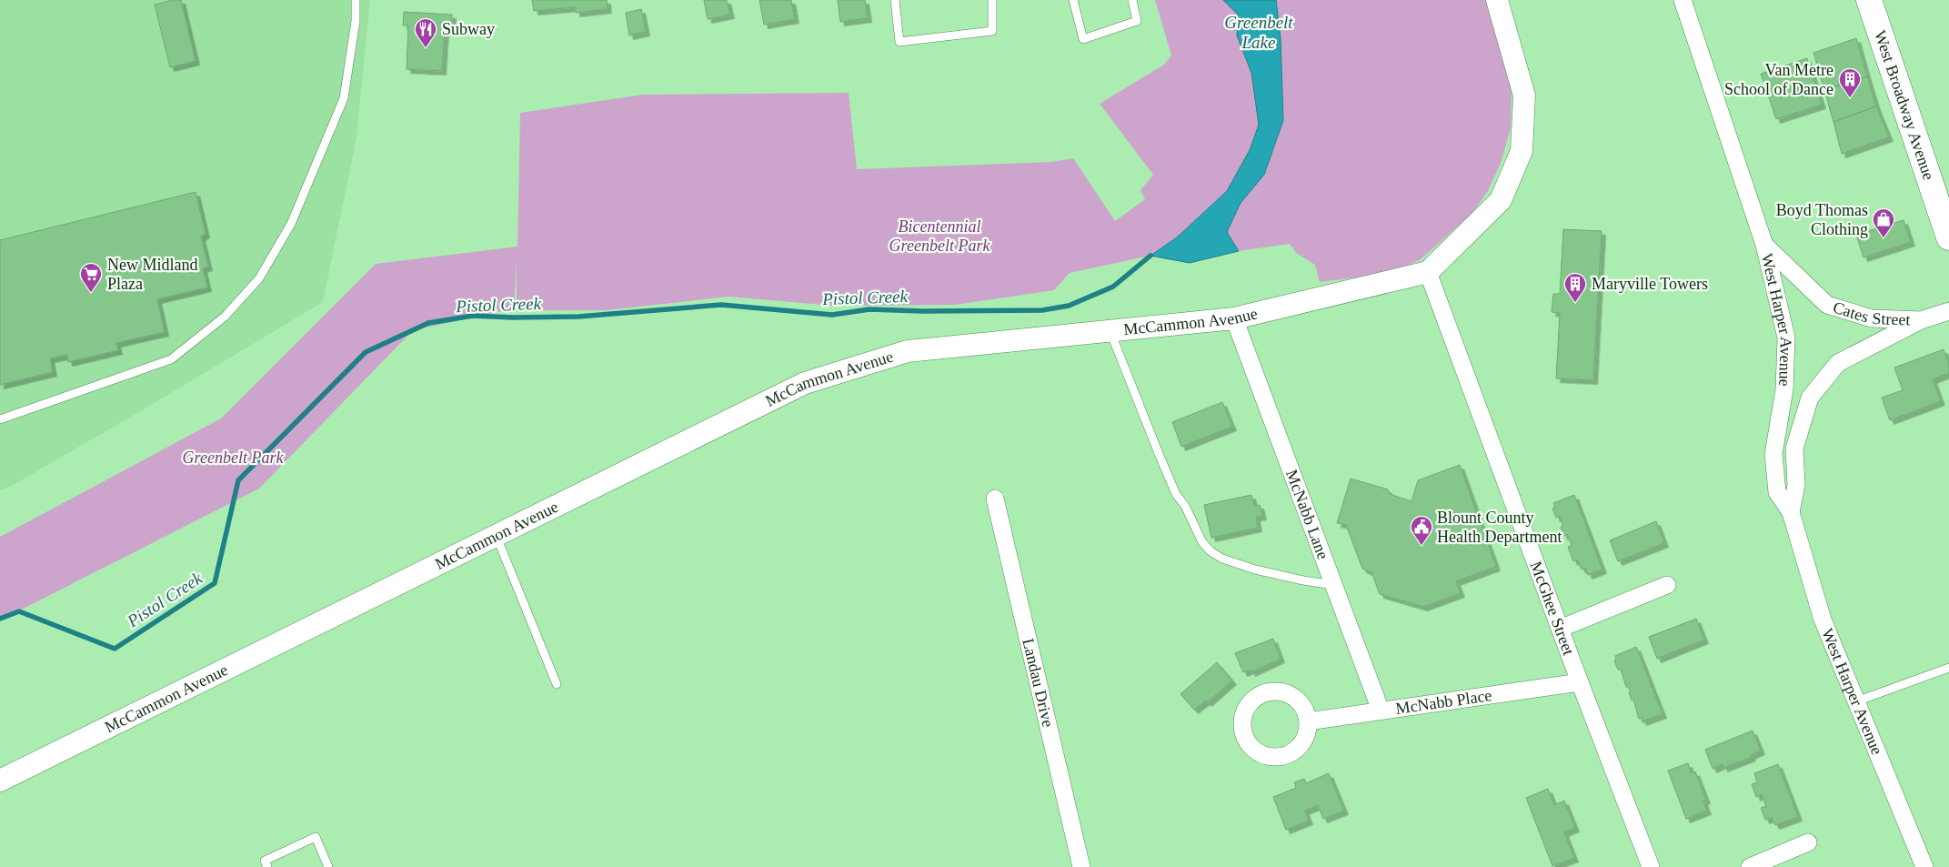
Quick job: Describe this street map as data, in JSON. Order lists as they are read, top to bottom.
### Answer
{
  "streets": {
    "main road": ["West Broadway Avenue"],
    "street": [
      "Cates Street",
      "McCammon Avenue",
      "West Harper Avenue",
      "McNabb Lane",
      "McGhee Street",
      "Landau Drive",
      "McNabb Place"
    ]
  },
  "crossings": [
    ["Cates Street", "West Harper Avenue"],
    ["McCammon Avenue", "McNabb Lane"],
    ["McCammon Avenue", "McGhee Street"],
    ["McNabb Lane", "McNabb Place"],
    ["McGhee Street", "McNabb Place"]
  ],
  "water": ["Greenbelt Lake", "Pistol Creek"],
  "parks": ["Bicentennial Greenbelt Park", "Greenbelt Park"],
  "places": {
    "restaurant": ["Subway"],
    "building": ["Van Metre School of Dance", "Maryville Towers"],
    "shop": ["Boyd Thomas Clothing"],
    "supermarket": ["New Midland Plaza"],
    "public building": ["Blount County Health Department"]
  }
}
